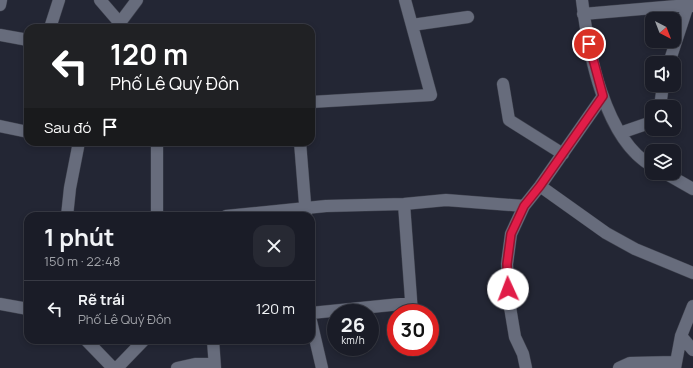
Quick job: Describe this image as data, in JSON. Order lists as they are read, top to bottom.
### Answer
{
  "north": "bottom right",
  "page": {
    "turn": ["120 m", "Phố Lê Quý Đôn"],
    "then": "Sau đó",
    "heading": ["1 phút", "150 m · 22:48"],
    "list": [
      {
        "name": "Rẽ trái",
        "note": "Phố Lê Quý Đôn",
        "value": "120 m"
      }
    ],
    "speed": "26 km/h",
    "limit": "30"
  }
}
